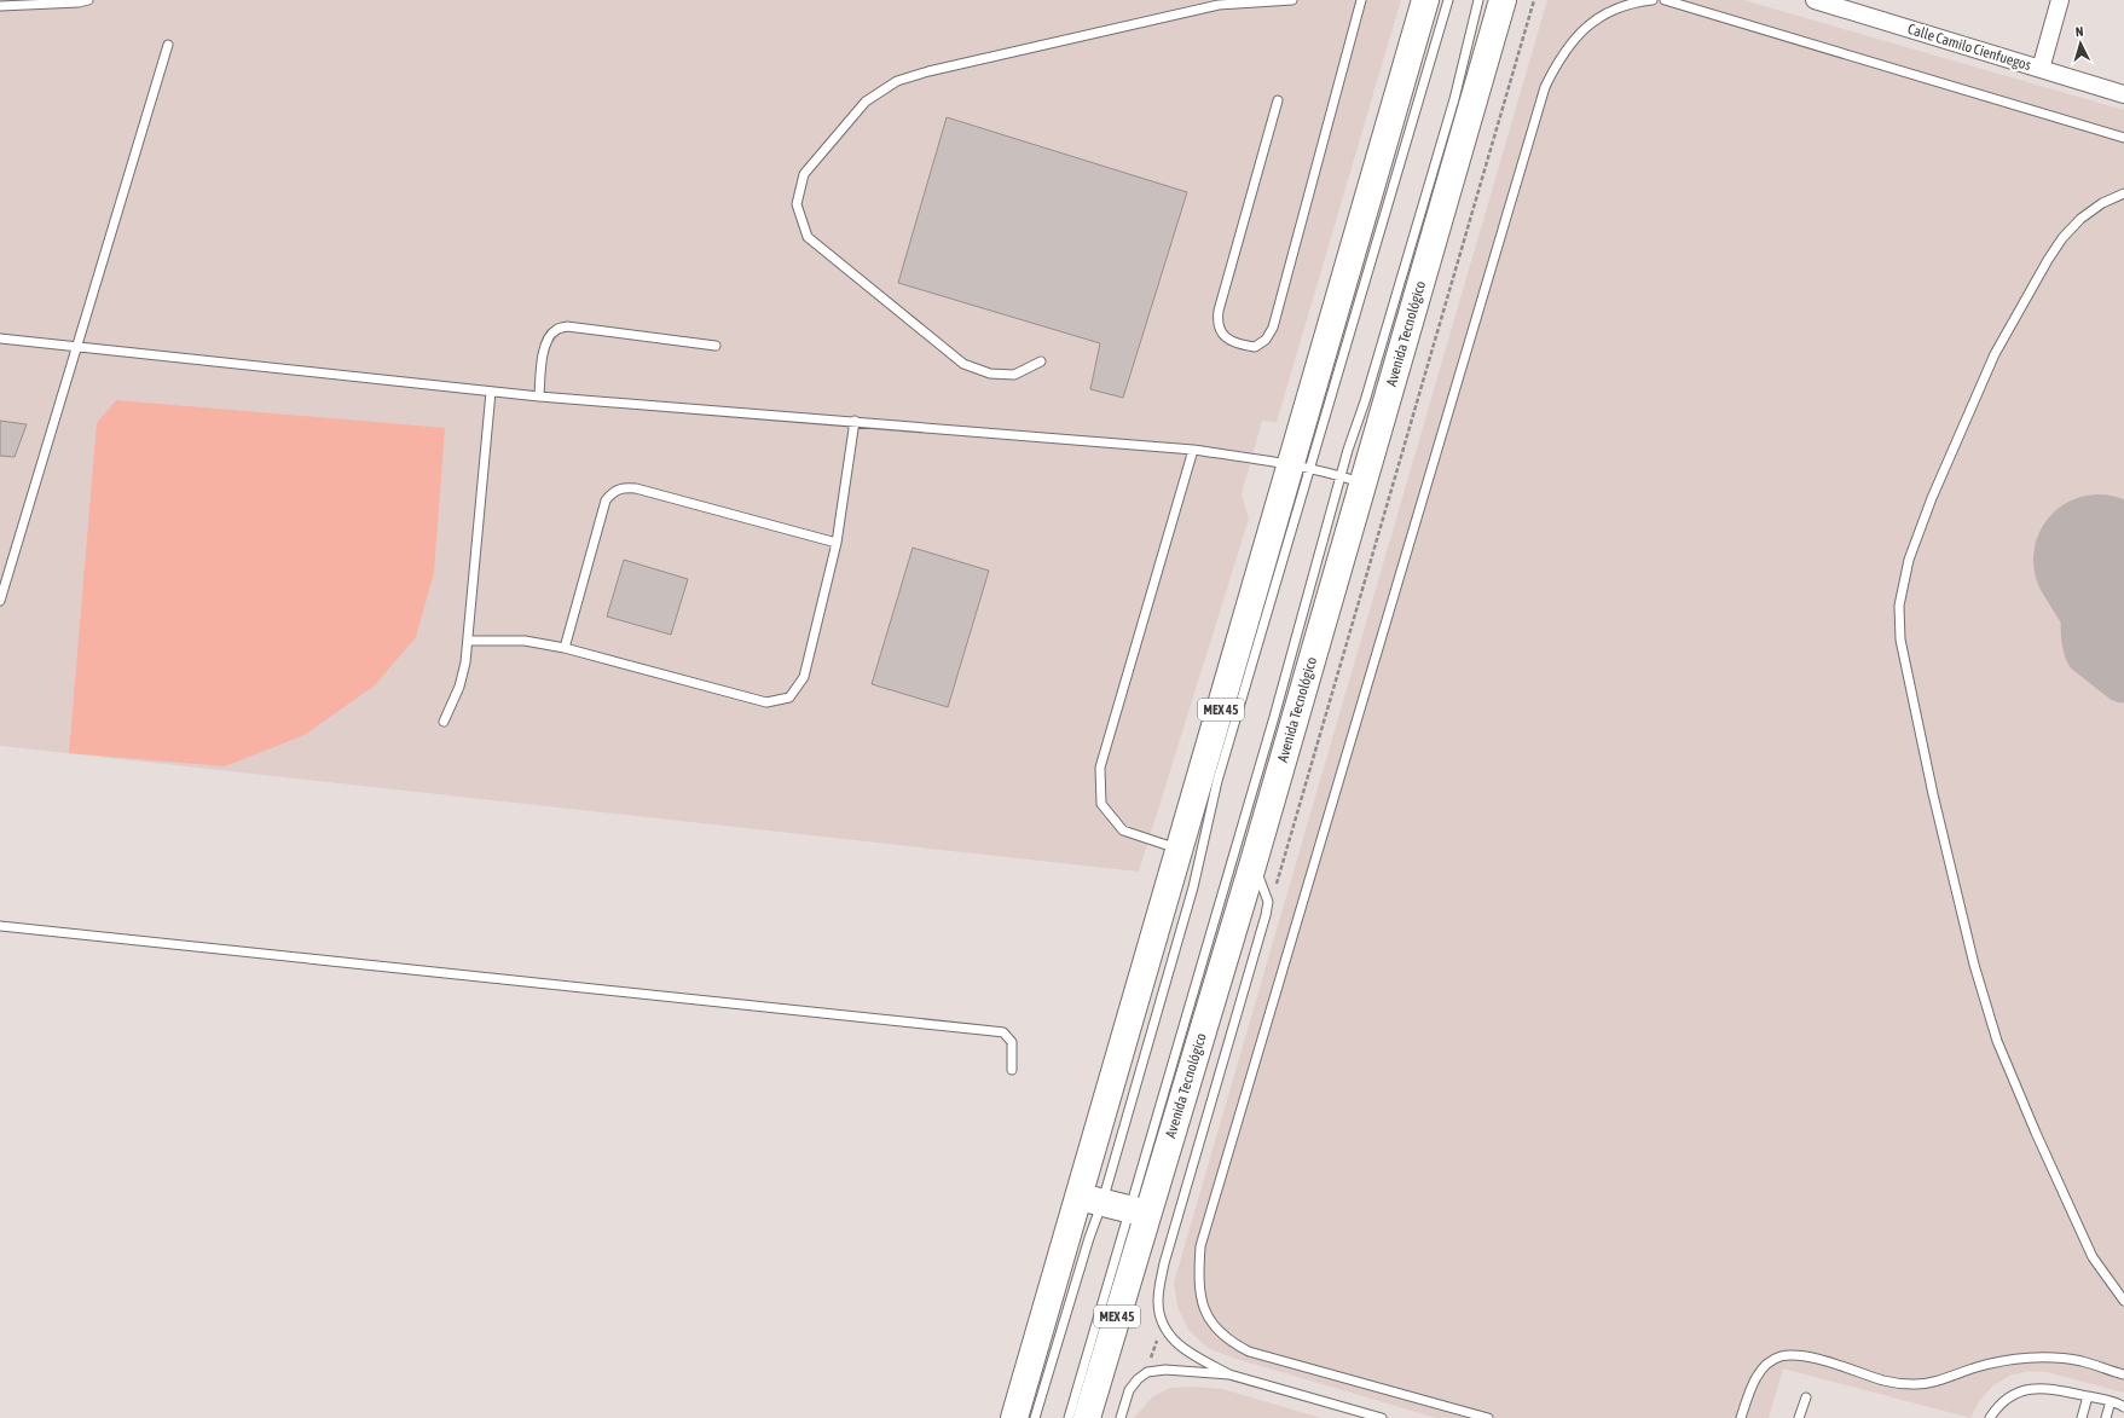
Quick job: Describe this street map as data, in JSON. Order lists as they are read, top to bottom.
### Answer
{
  "streets": {
    "main road": ["Avenida Tecnológico", "MEX 45"],
    "street": ["Calle Camilo Cienfuegos"]
  },
  "north": "top"
}
